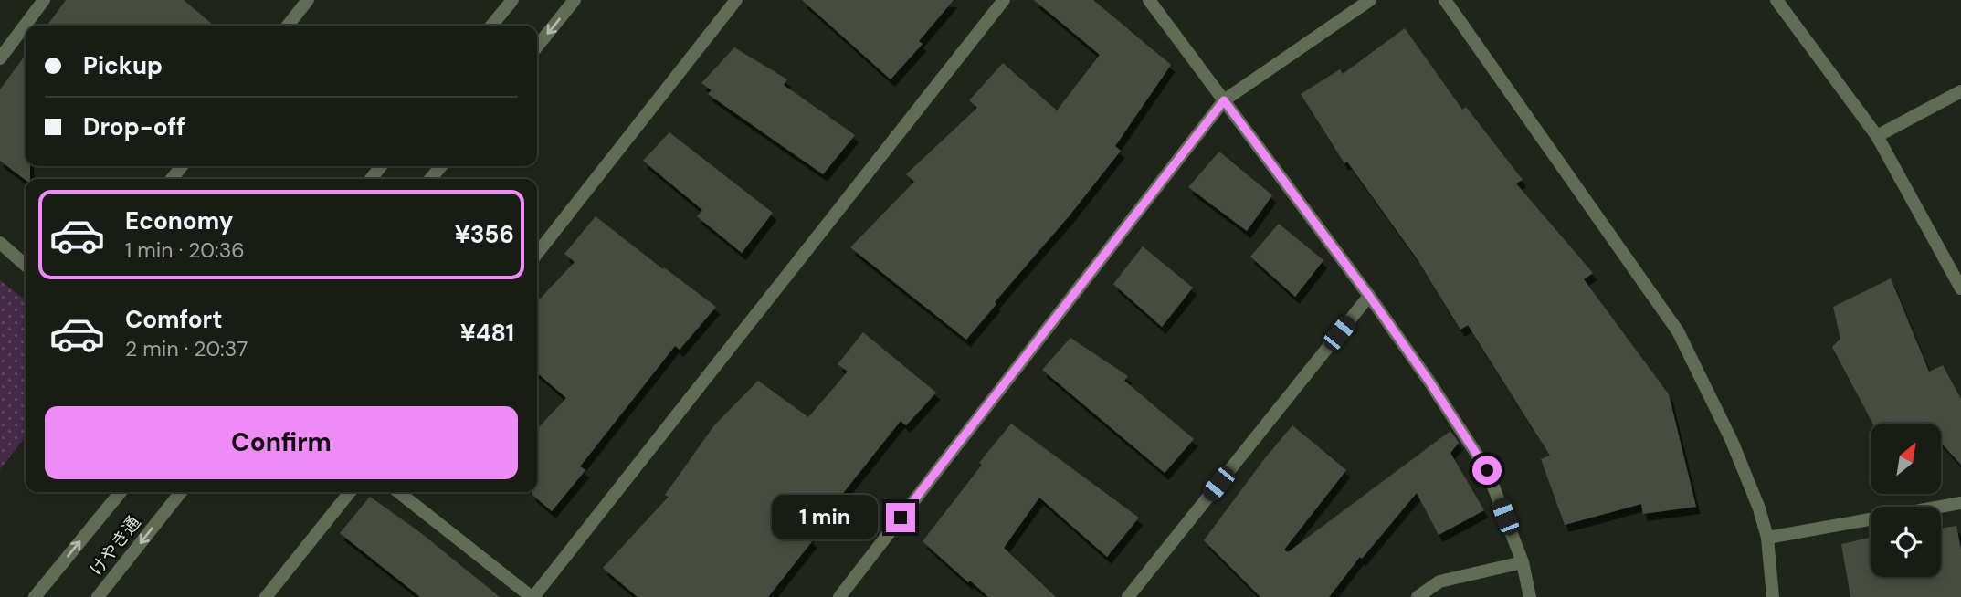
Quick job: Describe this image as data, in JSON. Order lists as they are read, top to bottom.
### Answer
{
  "streets": {
    "street": ["けやき通"]
  },
  "north": "top right",
  "page": {
    "banner": ["Pickup", "Drop-off"],
    "list": [
      {
        "name": "Economy",
        "note": "1 min · 20:36",
        "value": "¥356"
      },
      {
        "name": "Comfort",
        "note": "2 min · 20:37",
        "value": "¥481"
      }
    ],
    "buttons": "Confirm",
    "bubble": "1 min"
  }
}
